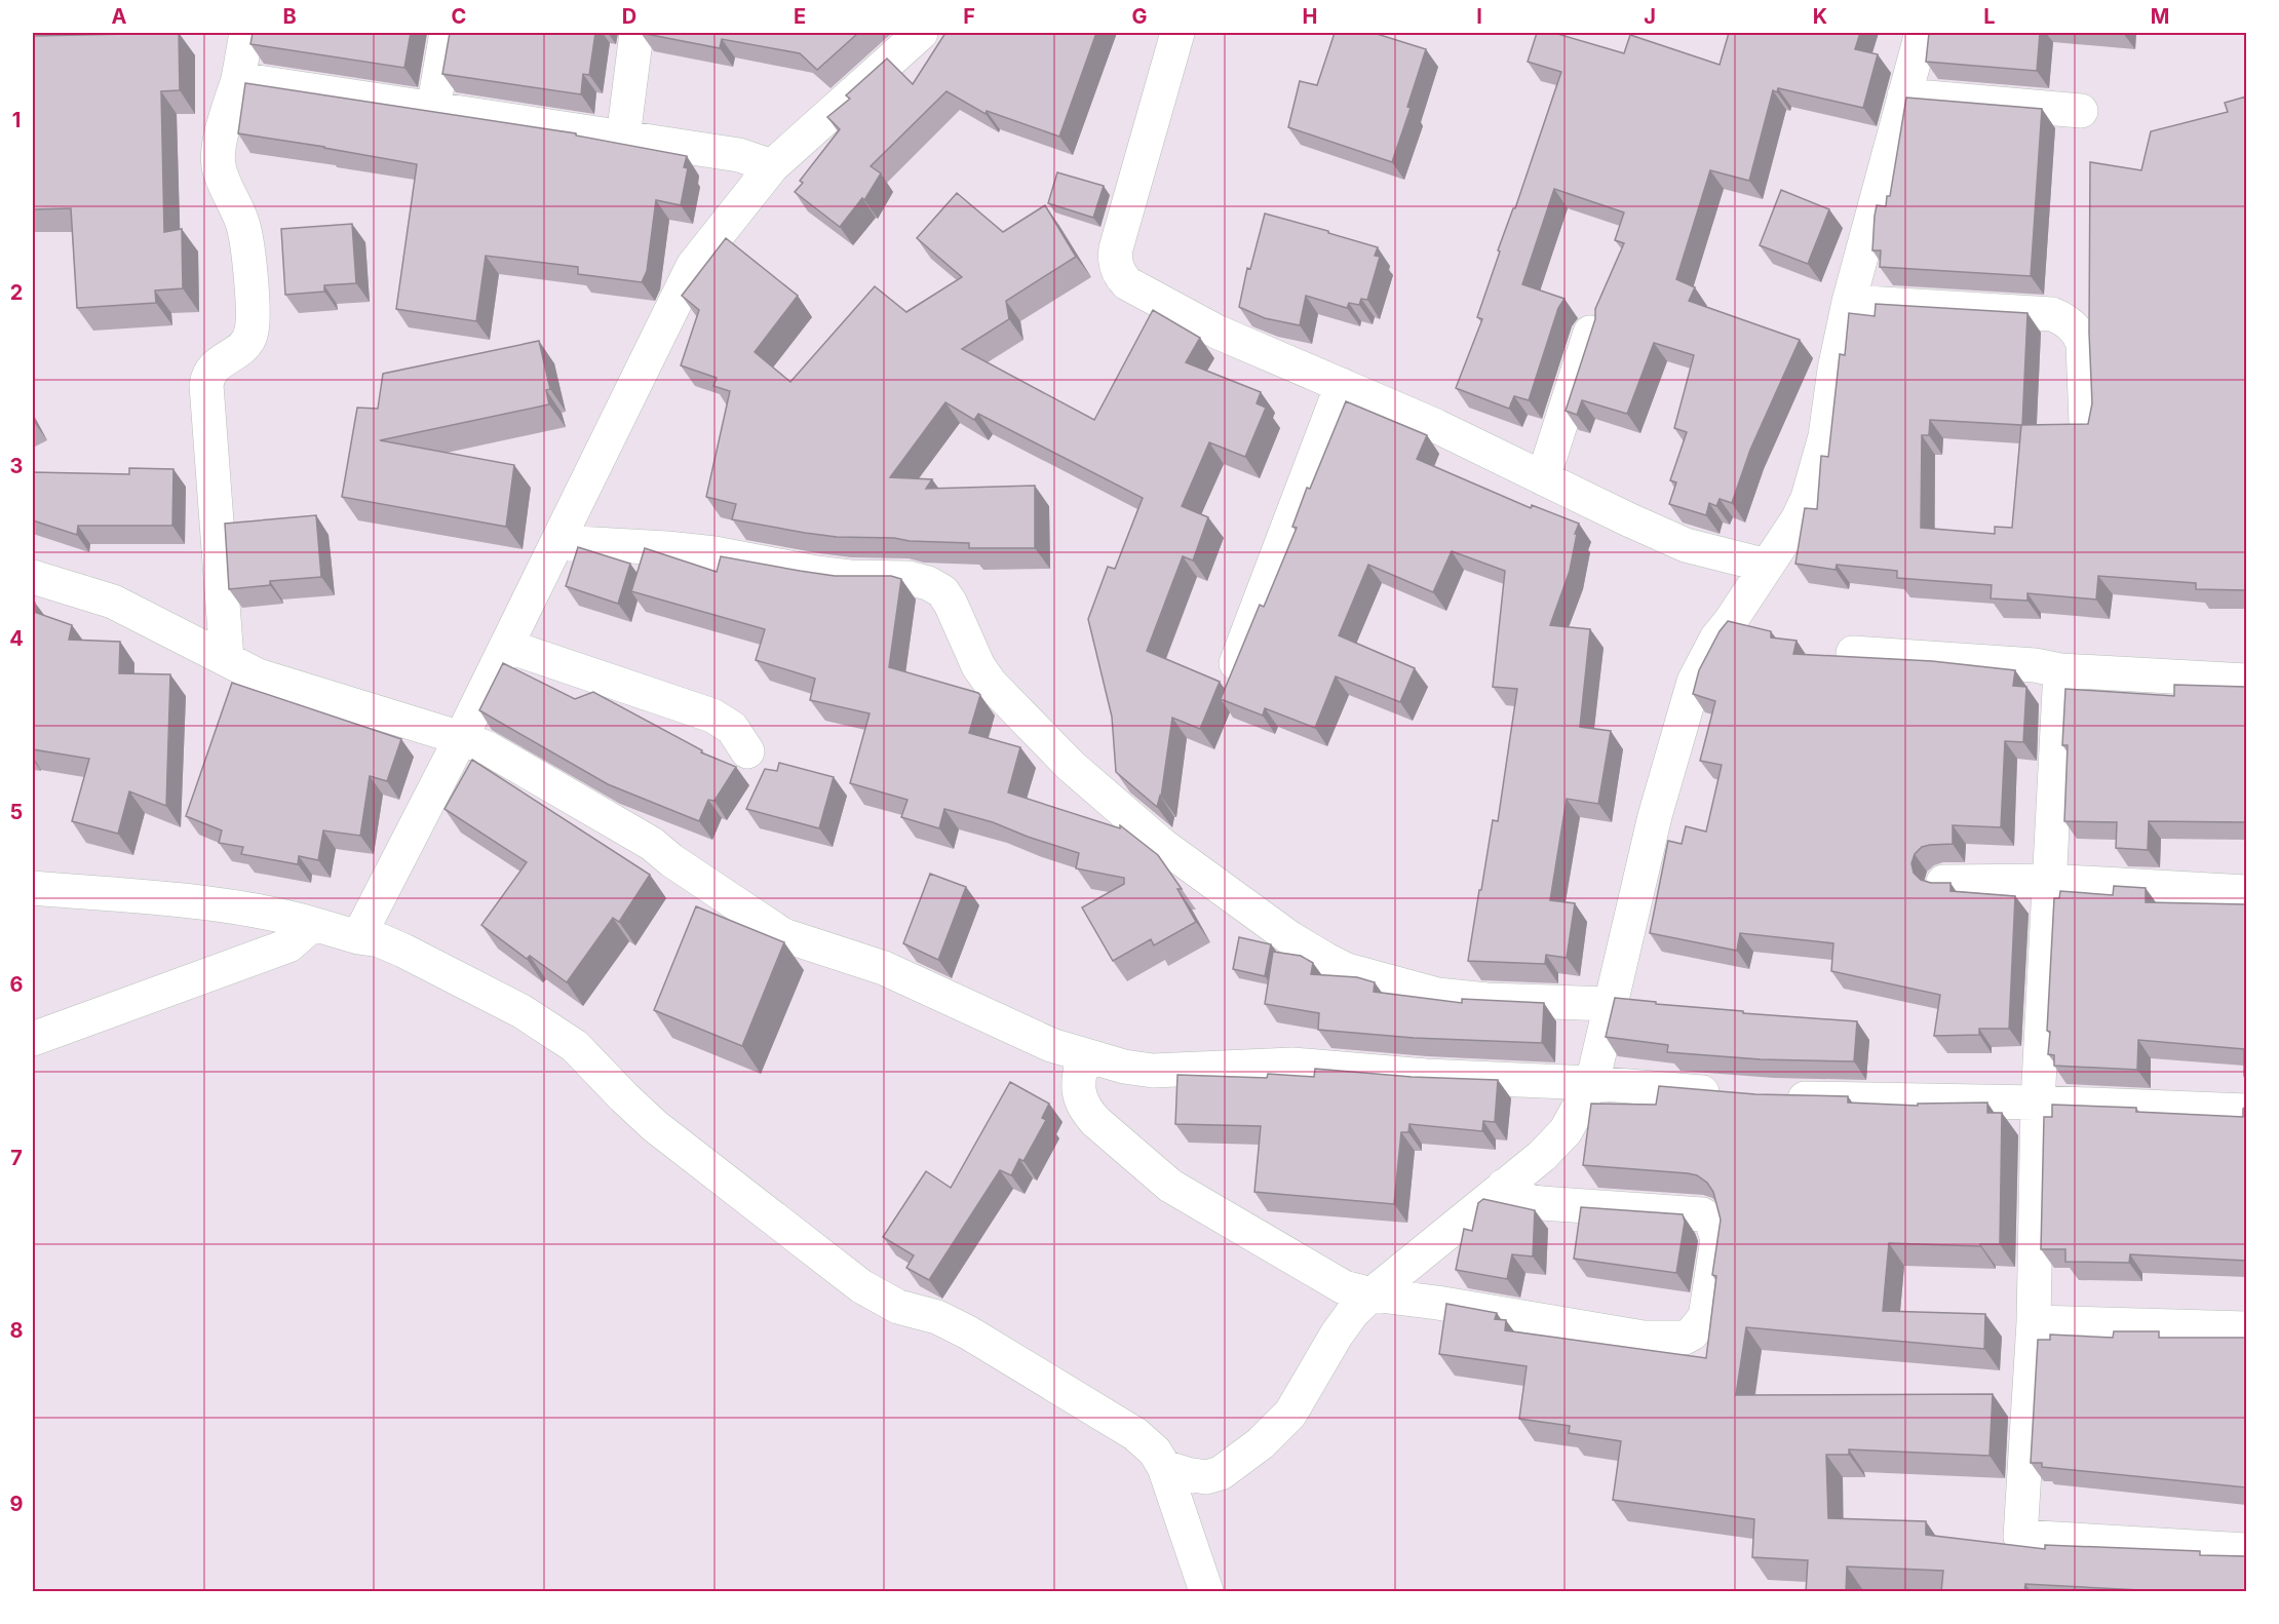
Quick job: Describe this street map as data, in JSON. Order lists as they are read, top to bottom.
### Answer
{
  "grid": {
    "columns": [
      "A",
      "B",
      "C",
      "D",
      "E",
      "F",
      "G",
      "H",
      "I",
      "J",
      "K",
      "L",
      "M"
    ],
    "rows": [
      "1",
      "2",
      "3",
      "4",
      "5",
      "6",
      "7",
      "8",
      "9"
    ]
  }
}
